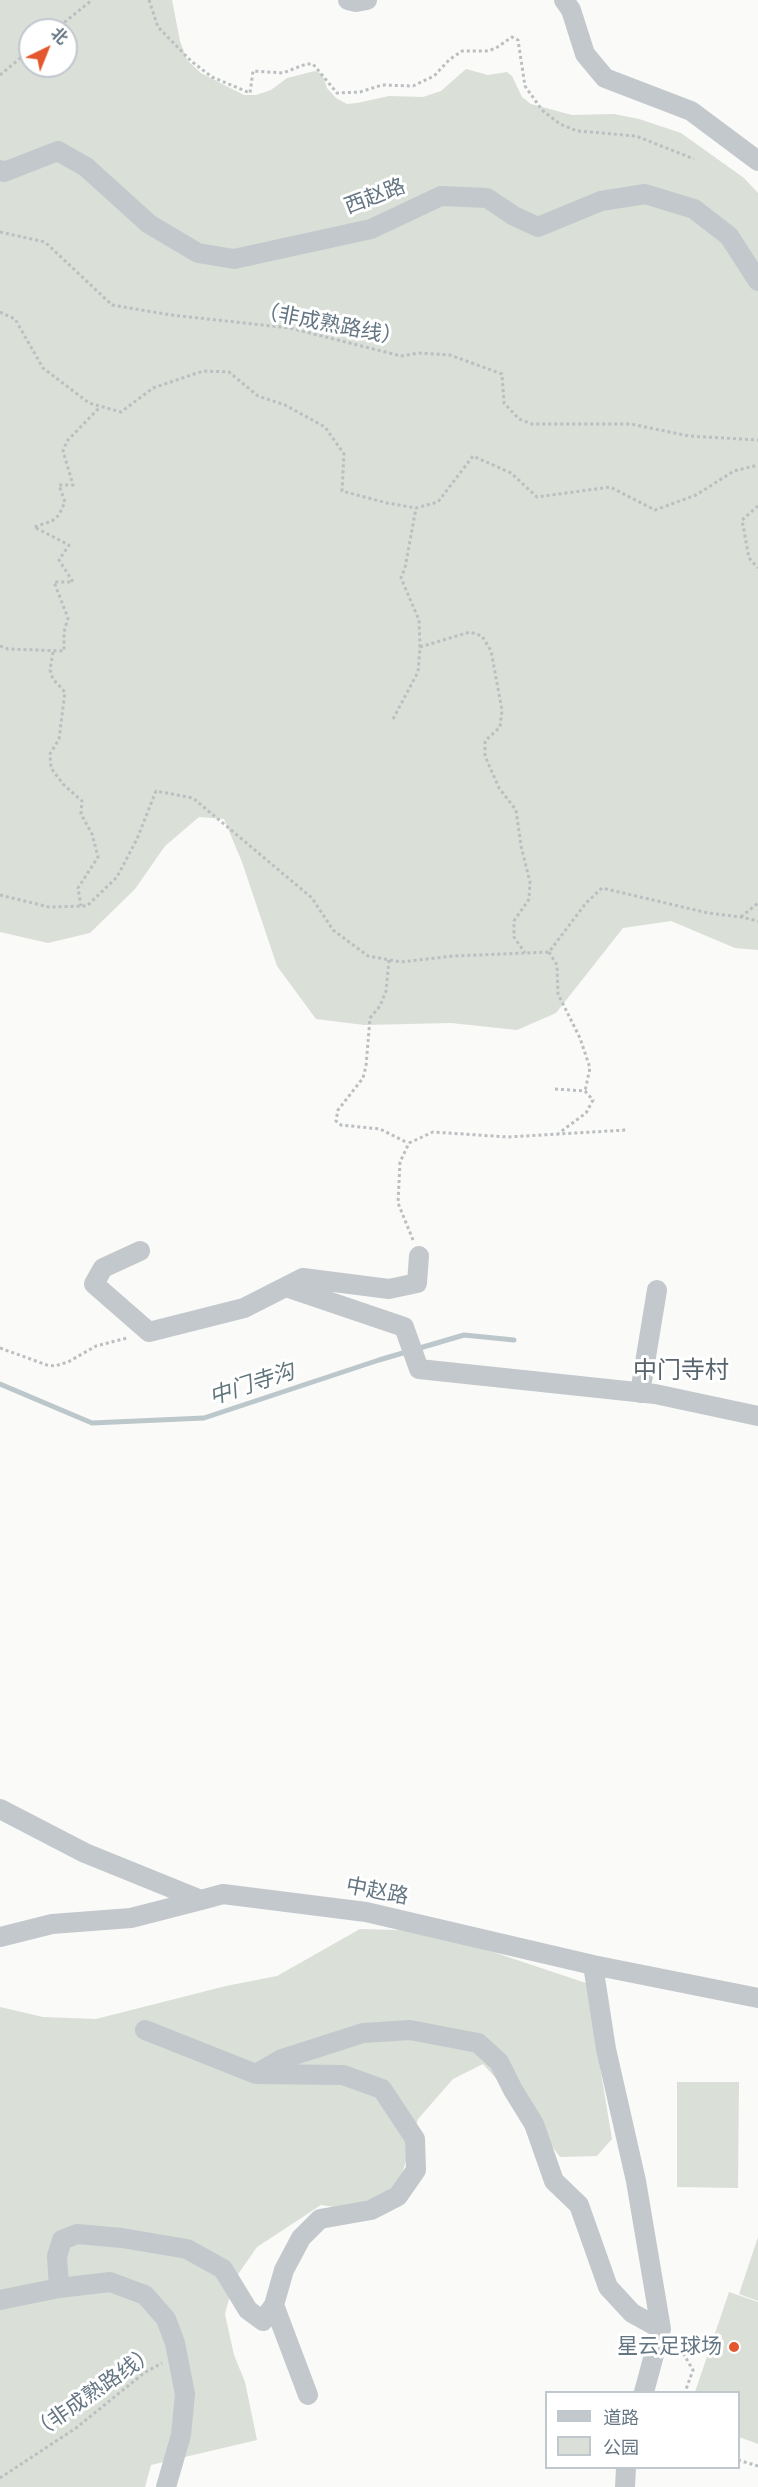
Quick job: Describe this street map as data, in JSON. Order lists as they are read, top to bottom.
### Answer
{
  "streets": {
    "street": ["西赵路", "中赵路"],
    "path": ["（非成熟路线）"]
  },
  "districts": ["中门寺村"],
  "water": ["中门寺沟"],
  "places": ["星云足球场"],
  "legend": ["道路", "公园"],
  "north": "top right"
}
